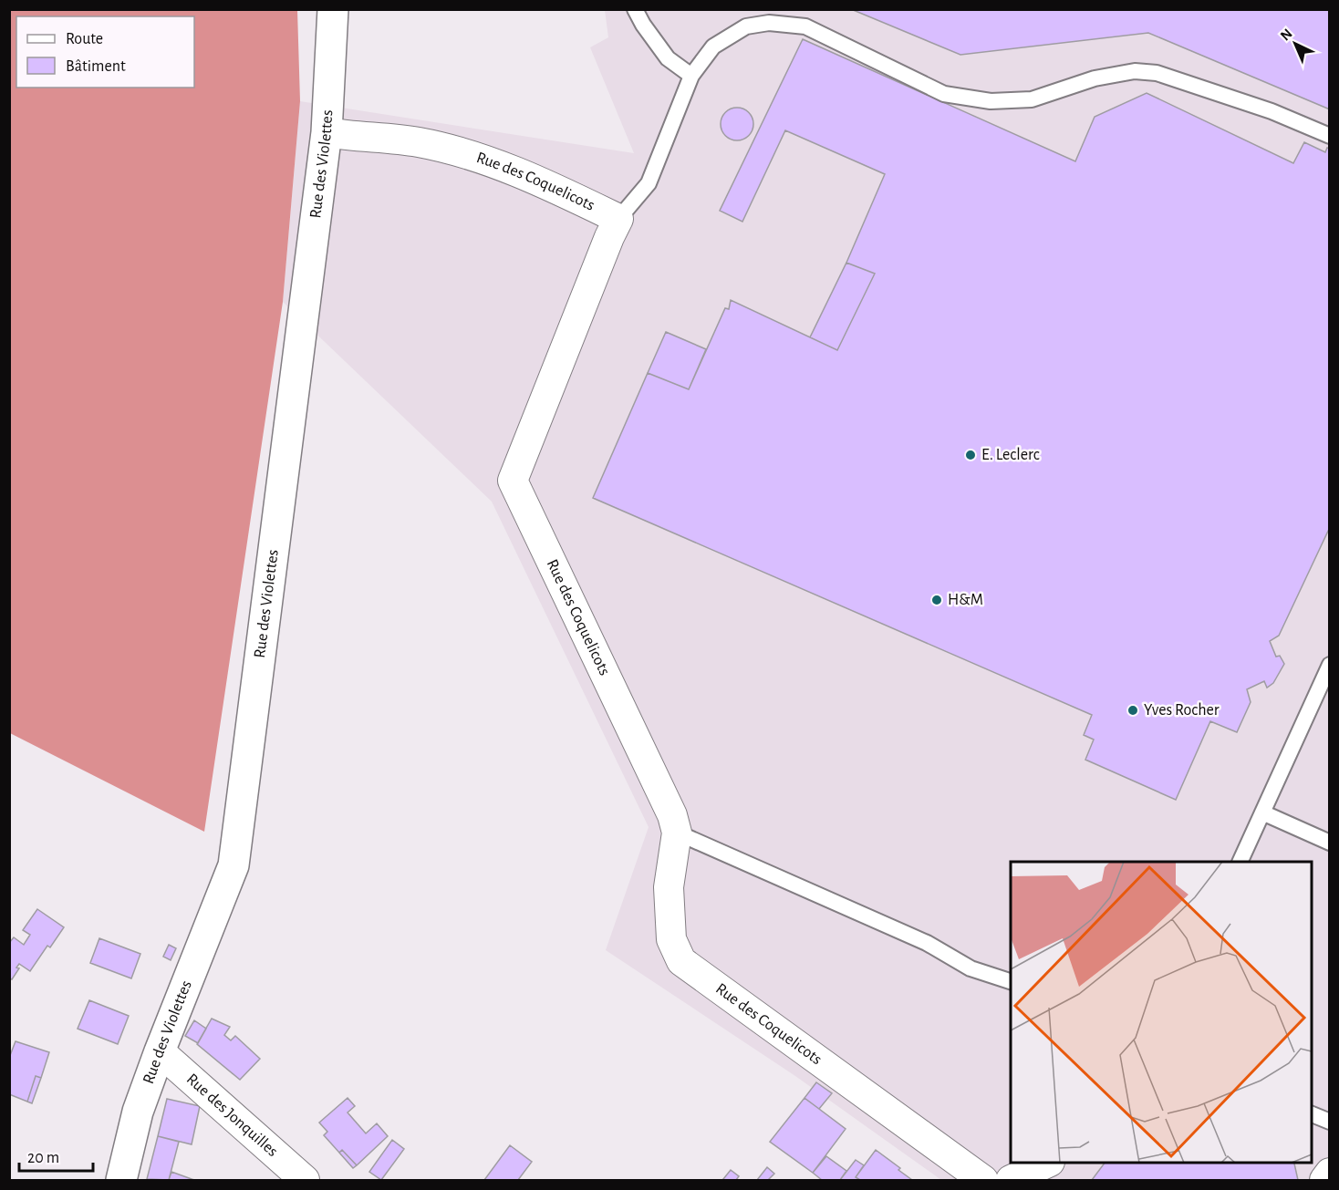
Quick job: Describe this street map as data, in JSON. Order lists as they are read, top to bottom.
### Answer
{
  "streets": {
    "street": ["Rue des Violettes", "Rue des Coquelicots", "Rue des Jonquilles"]
  },
  "crossings": [
    ["Rue des Violettes", "Rue des Coquelicots"],
    ["Rue des Violettes", "Rue des Jonquilles"]
  ],
  "places": ["E. Leclerc", "H&M", "Yves Rocher"],
  "legend": ["Route", "Bâtiment"],
  "scale_bar": "20 m",
  "north": "top left"
}
